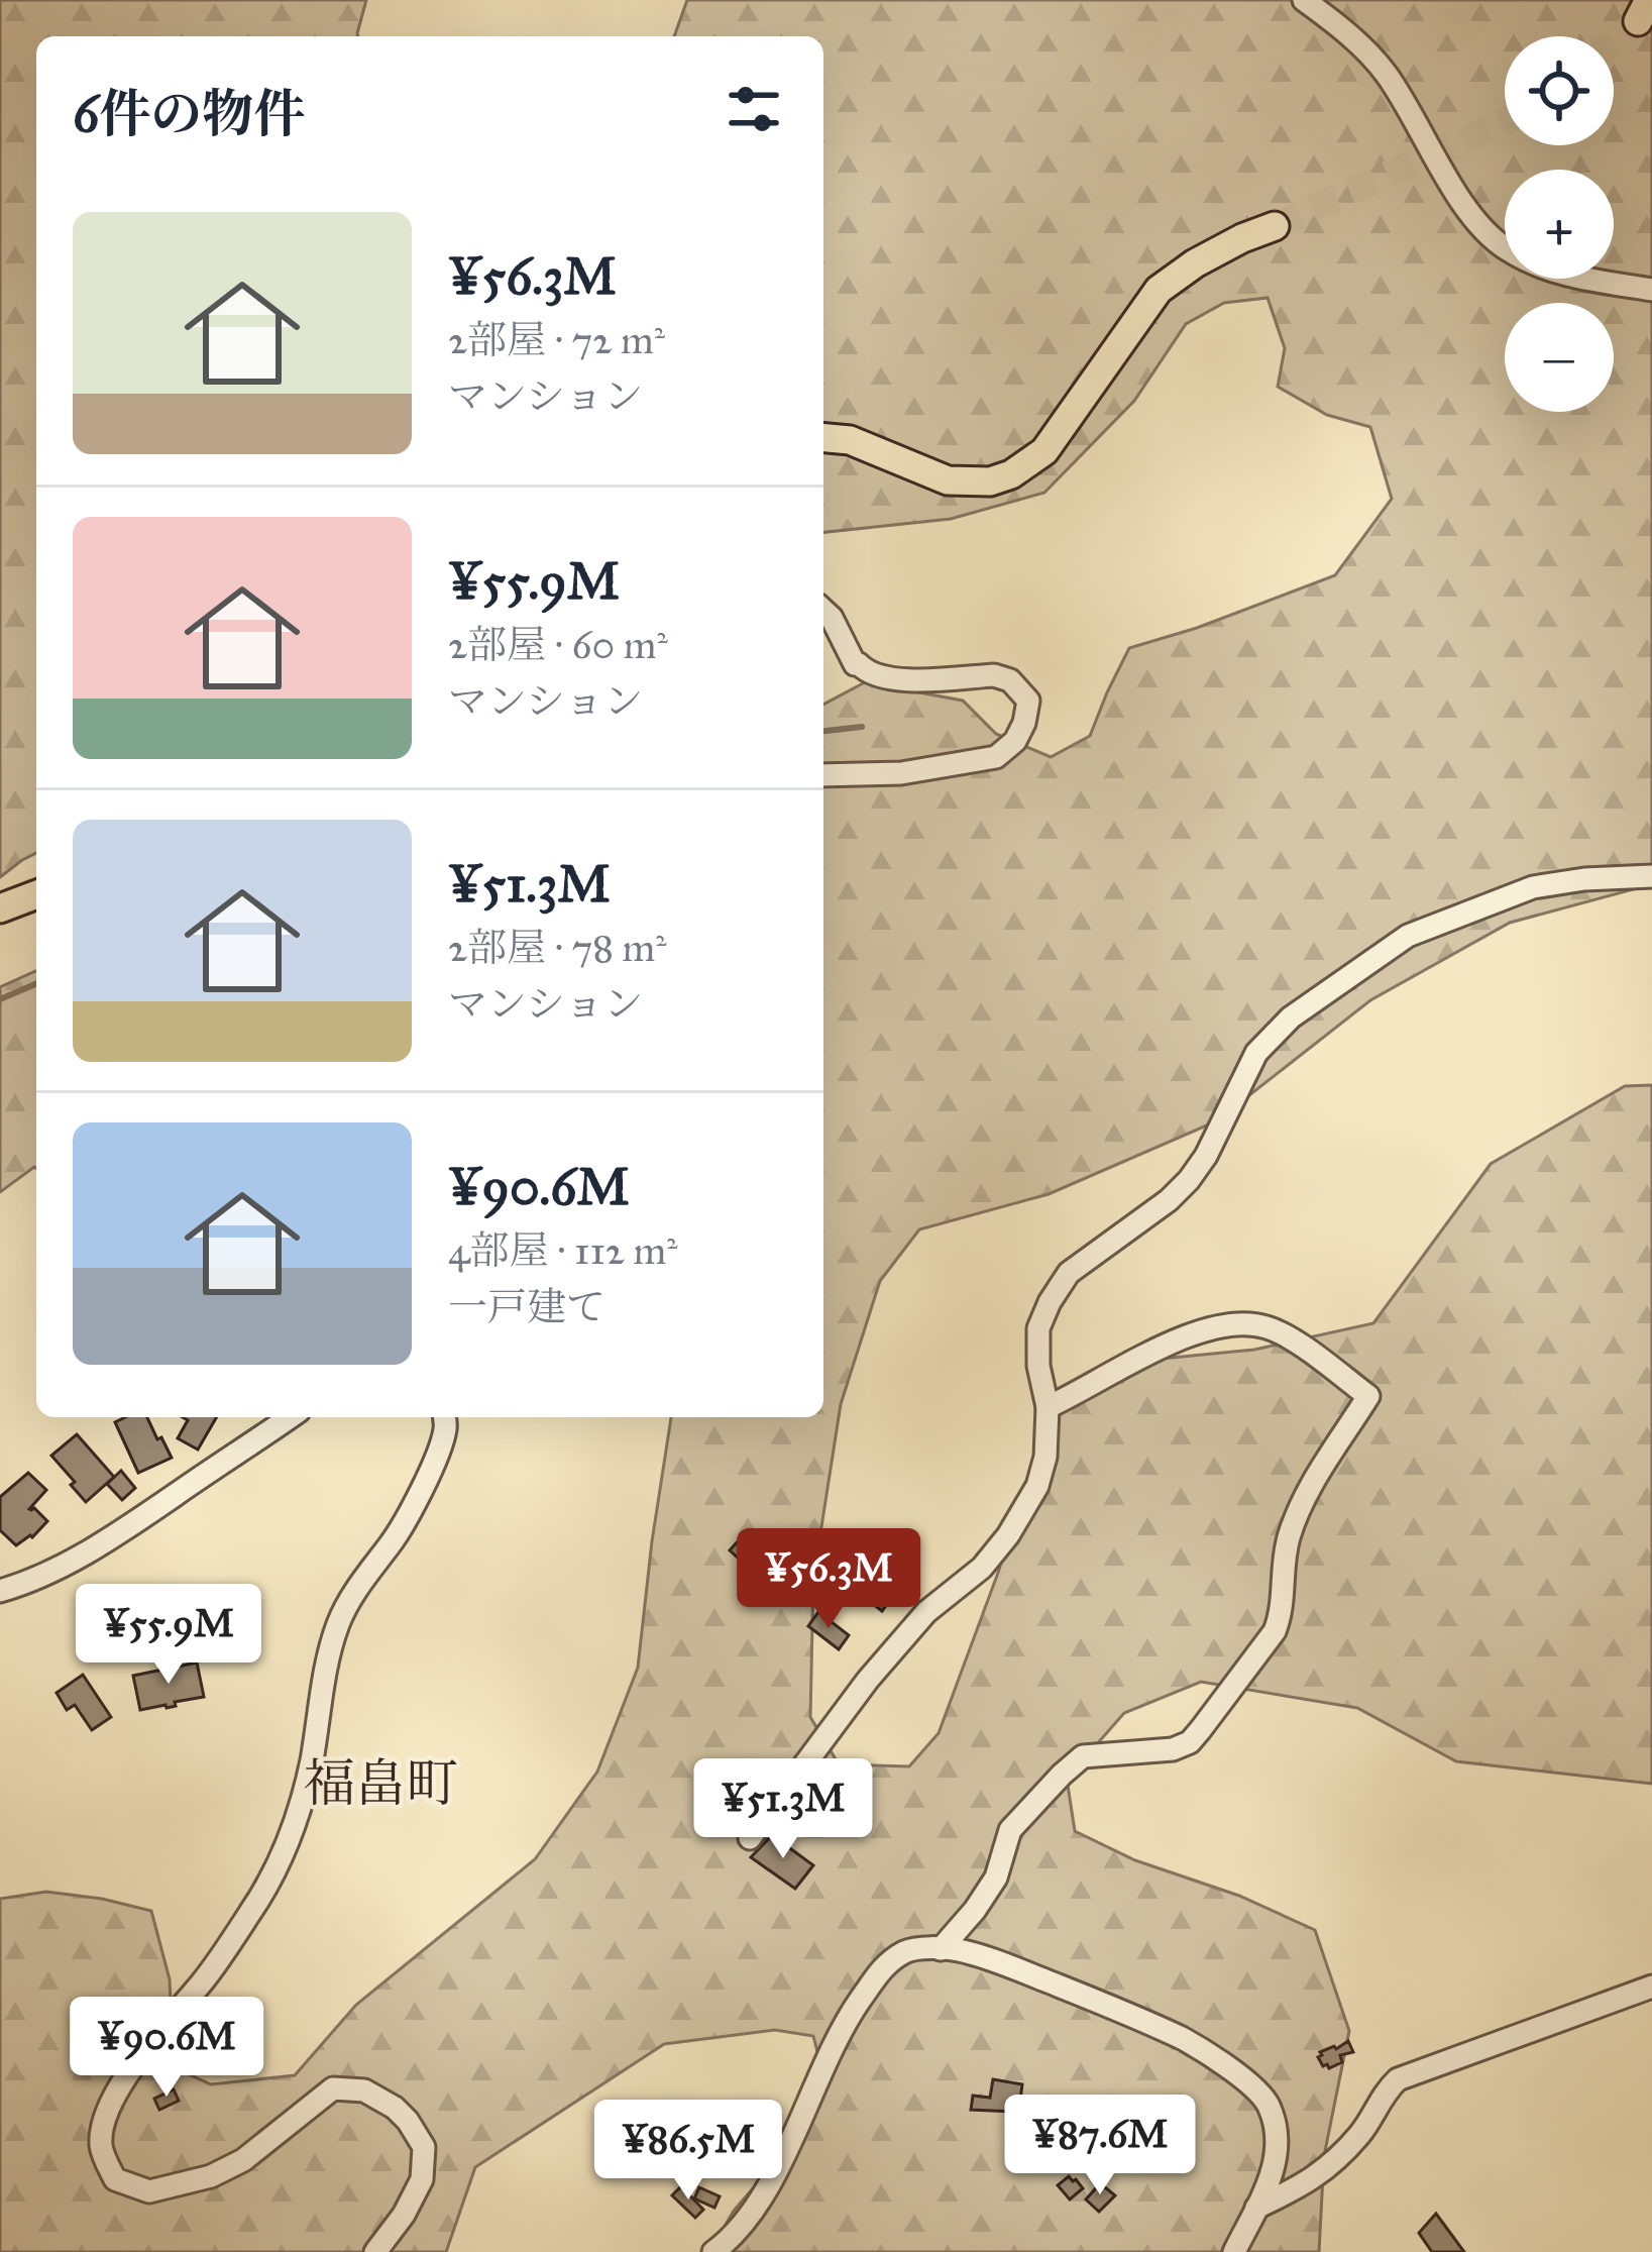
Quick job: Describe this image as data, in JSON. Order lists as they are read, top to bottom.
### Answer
{
  "districts": ["福畠町"],
  "page": {
    "map_buttons": ["+", "−"],
    "heading": "6件の物件",
    "list": [
      {
        "name": "¥56.3M",
        "note": "2部屋 · 72 m² · マンション"
      },
      {
        "name": "¥55.9M",
        "note": "2部屋 · 60 m² · マンション"
      },
      {
        "name": "¥51.3M",
        "note": "2部屋 · 78 m² · マンション"
      },
      {
        "name": "¥90.6M",
        "note": "4部屋 · 112 m² · 一戸建て"
      }
    ],
    "price": [
      "¥56.3M",
      "¥55.9M",
      "¥51.3M",
      "¥90.6M",
      "¥87.6M",
      "¥86.5M"
    ]
  }
}
